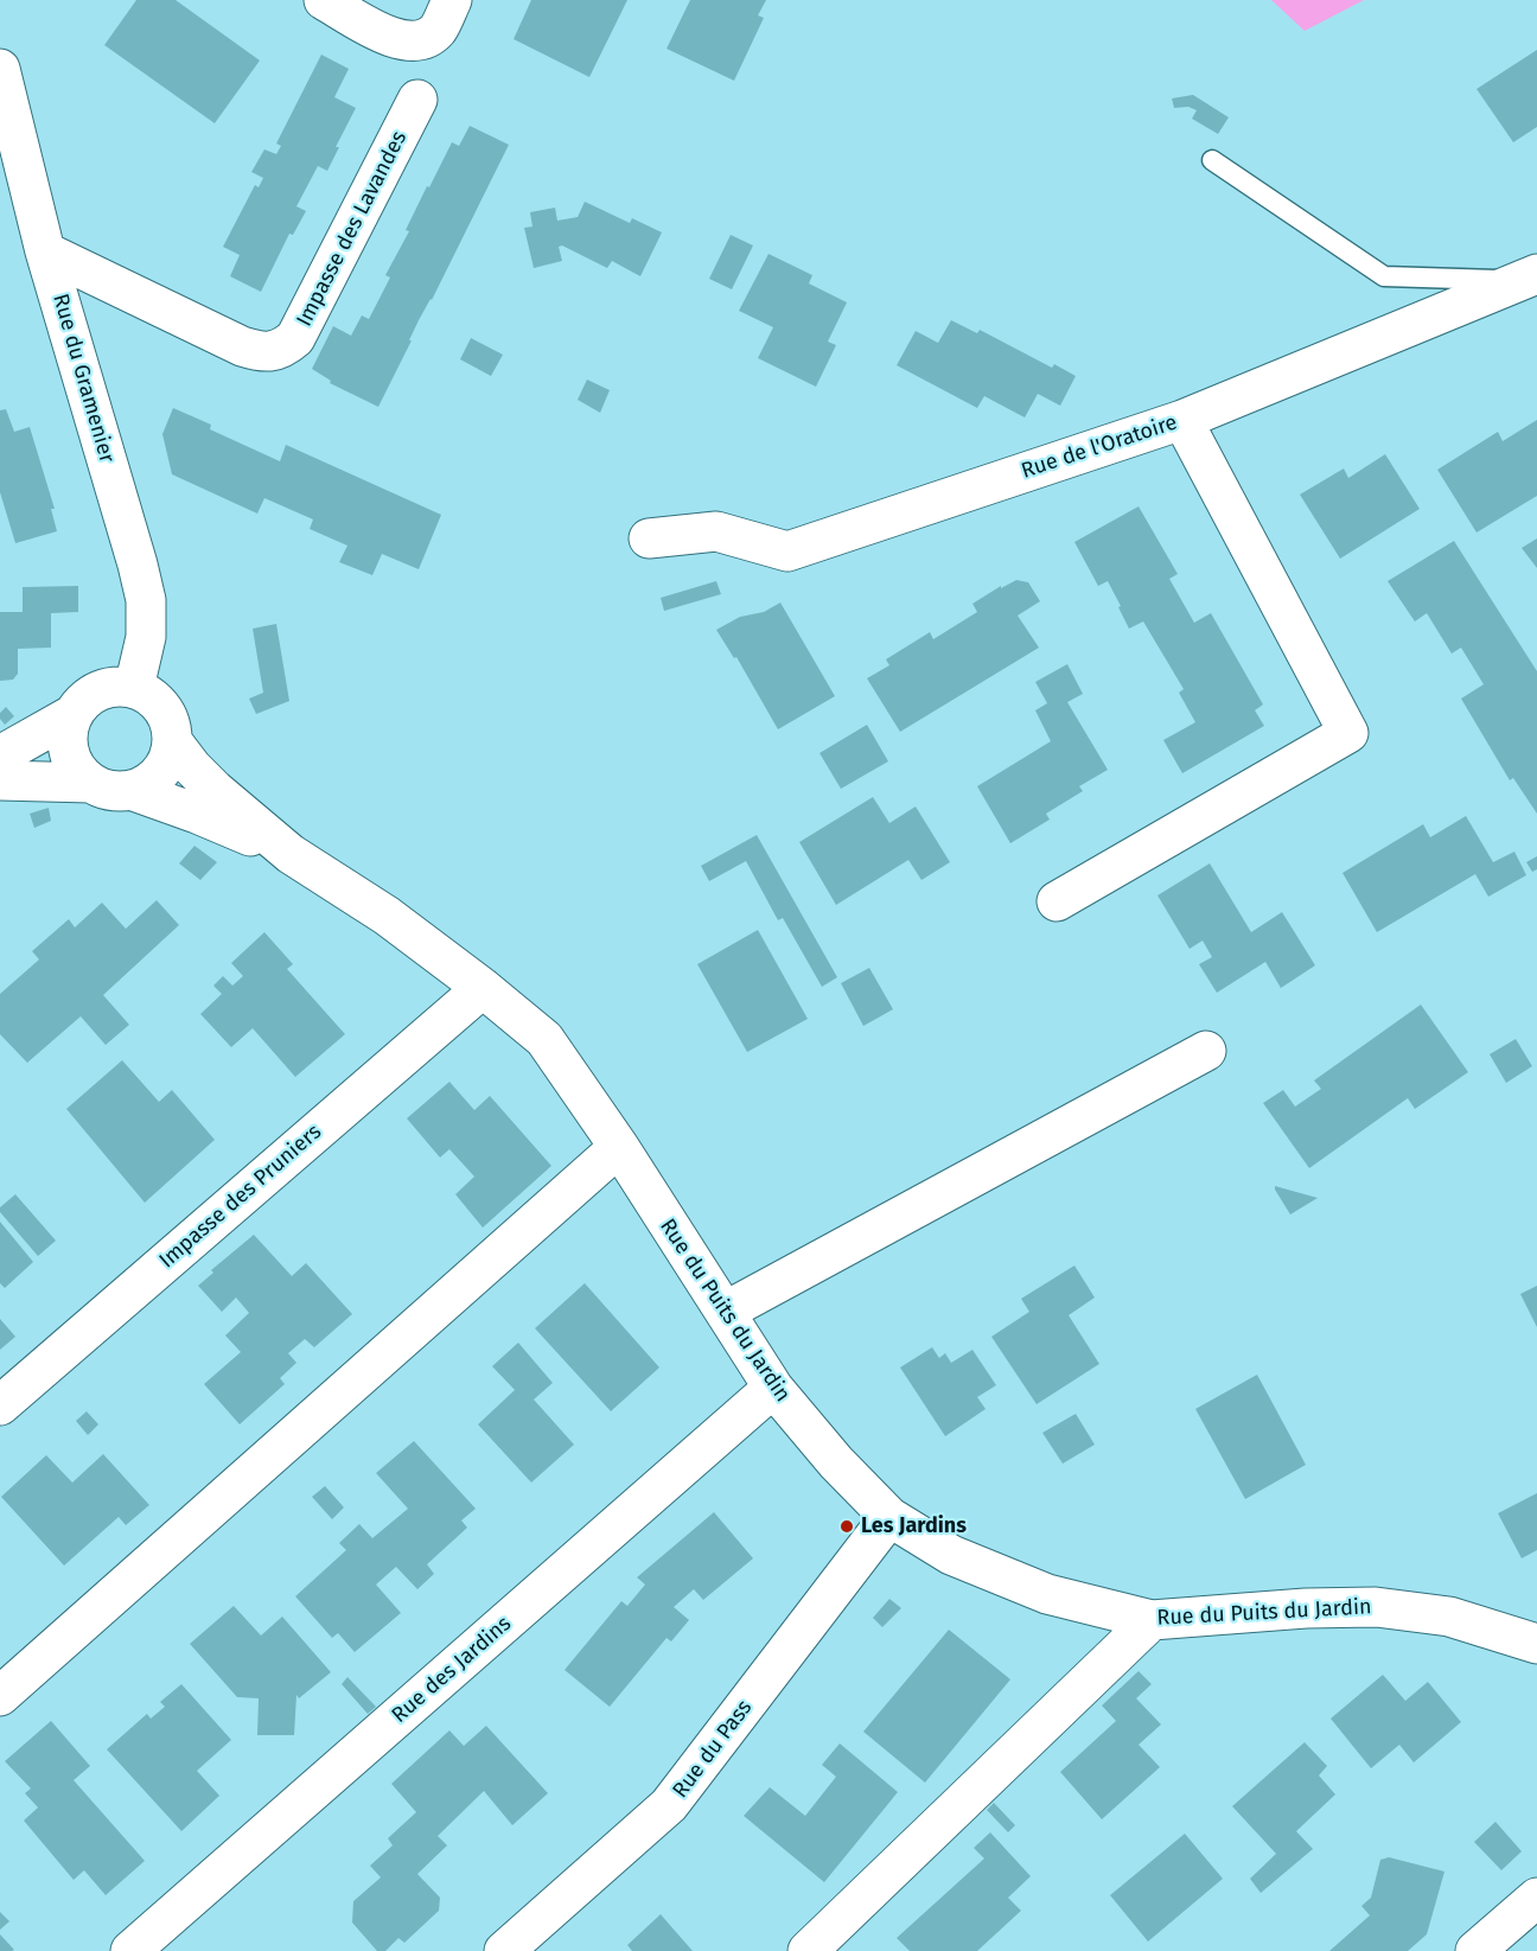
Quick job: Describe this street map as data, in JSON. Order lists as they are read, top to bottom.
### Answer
{
  "streets": {
    "street": [
      "Impasse des Lavandes",
      "Rue du Gramenier",
      "Rue de l'Oratoire",
      "Impasse des Pruniers",
      "Rue du Puits du Jardin",
      "Rue des Jardins",
      "Rue du Pass"
    ]
  },
  "crossings": [
    ["Impasse des Lavandes", "Rue du Gramenier"],
    ["Rue du Gramenier", "Rue du Puits du Jardin"],
    ["Impasse des Pruniers", "Rue du Puits du Jardin"],
    ["Rue du Puits du Jardin", "Rue des Jardins"],
    ["Rue du Puits du Jardin", "Rue du Pass"]
  ],
  "places": ["Les Jardins"]
}
